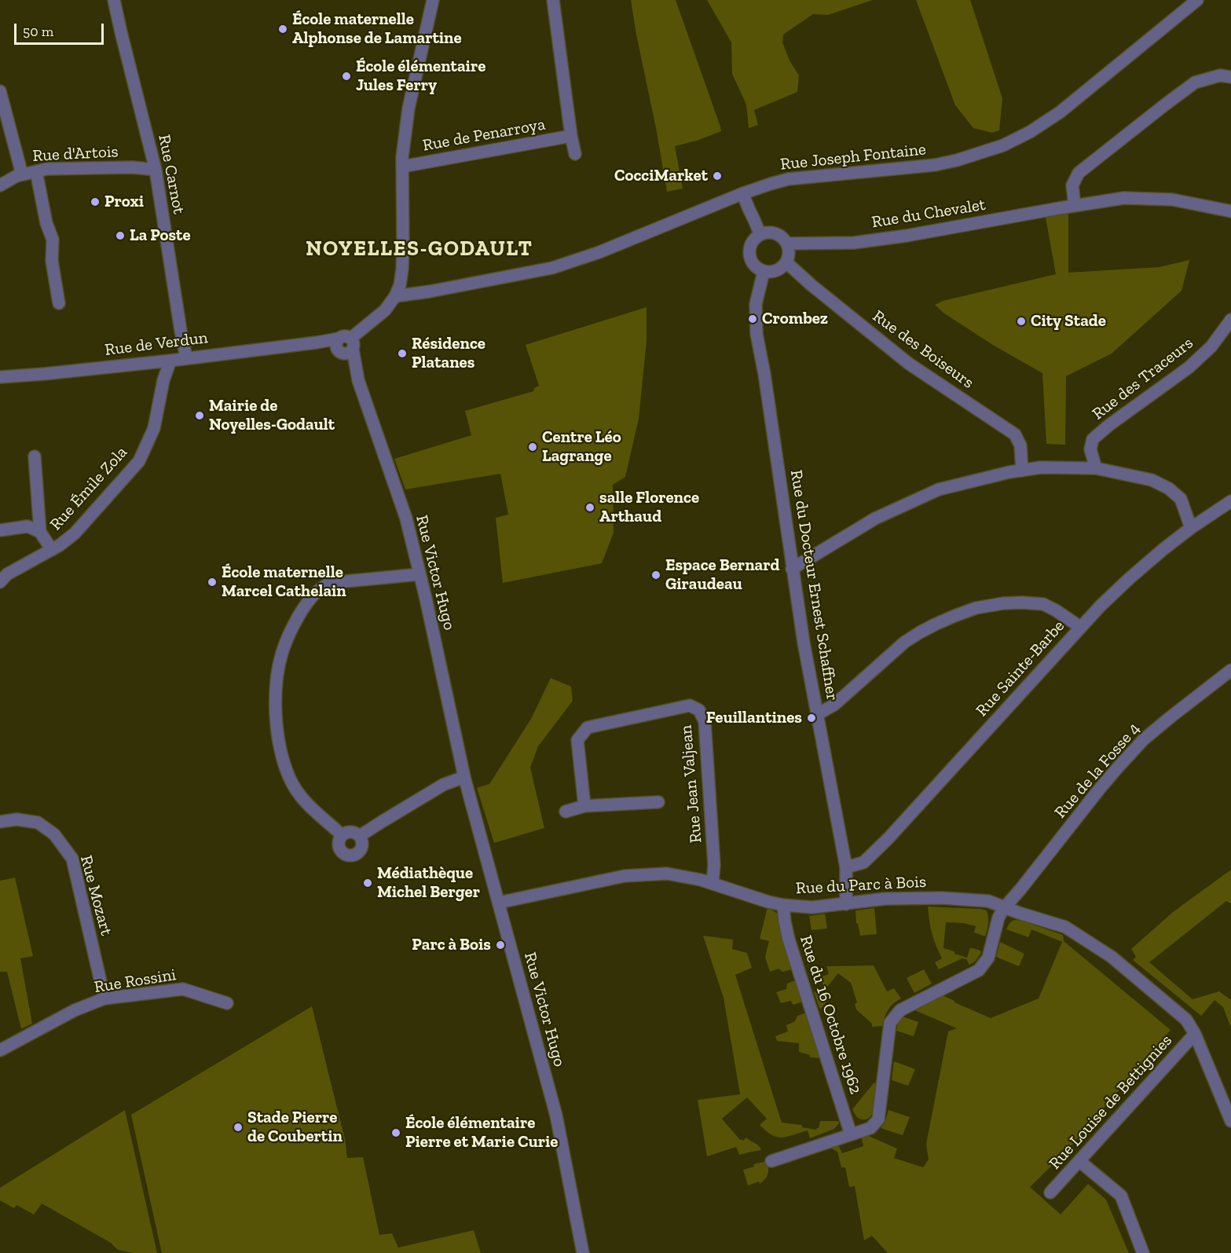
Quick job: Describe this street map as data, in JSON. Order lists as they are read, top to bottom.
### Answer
{
  "streets": {
    "street": [
      "Rue de Penarroya",
      "Rue d'Artois",
      "Rue Joseph Fontaine",
      "Rue Carnot",
      "Rue du Chevalet",
      "Rue de Verdun",
      "Rue des Boiseurs",
      "Rue des Traceurs",
      "Rue Émile Zola",
      "Rue Victor Hugo",
      "Rue du Docteur Ernest Schaffner",
      "Rue Sainte-Barbe",
      "Rue de la Fosse 4",
      "Rue Jean Valjean",
      "Rue du Parc à Bois",
      "Rue Mozart",
      "Rue Rossini",
      "Rue du 16 Octobre 1962",
      "Rue Louise de Bettignies"
    ]
  },
  "crossings": [
    ["Rue d'Artois", "Rue Carnot"],
    ["Rue Carnot", "Rue de Verdun"],
    ["Rue du Chevalet", "Rue des Boiseurs"],
    ["Rue du Chevalet", "Rue du Docteur Ernest Schaffner"],
    ["Rue de Verdun", "Rue Émile Zola"],
    ["Rue de Verdun", "Rue Victor Hugo"],
    ["Rue des Boiseurs", "Rue du Docteur Ernest Schaffner"],
    ["Rue Victor Hugo", "Rue du Parc à Bois"],
    ["Rue du Docteur Ernest Schaffner", "Rue Sainte-Barbe"],
    ["Rue du Docteur Ernest Schaffner", "Rue du Parc à Bois"],
    ["Rue de la Fosse 4", "Rue du Parc à Bois"],
    ["Rue de la Fosse 4", "Rue du 16 Octobre 1962"],
    ["Rue Jean Valjean", "Rue du Parc à Bois"],
    ["Rue du Parc à Bois", "Rue du 16 Octobre 1962"],
    ["Rue du Parc à Bois", "Rue Louise de Bettignies"],
    ["Rue Mozart", "Rue Rossini"]
  ],
  "districts": ["NOYELLES-GODAULT"],
  "places": [
    "École maternelle Alphonse de Lamartine",
    "École élémentaire Jules Ferry",
    "CocciMarket",
    "Proxi",
    "La Poste",
    "Crombez",
    "City Stade",
    "Résidence Platanes",
    "Mairie de Noyelles-Godault",
    "Centre Léo Lagrange",
    "salle Florence Arthaud",
    "Espace Bernard Giraudeau",
    "École maternelle Marcel Cathelain",
    "Feuillantines",
    "Médiathèque Michel Berger",
    "Parc à Bois",
    "Stade Pierre de Coubertin",
    "École élémentaire Pierre et Marie Curie"
  ],
  "scale_bar": "50 m"
}
